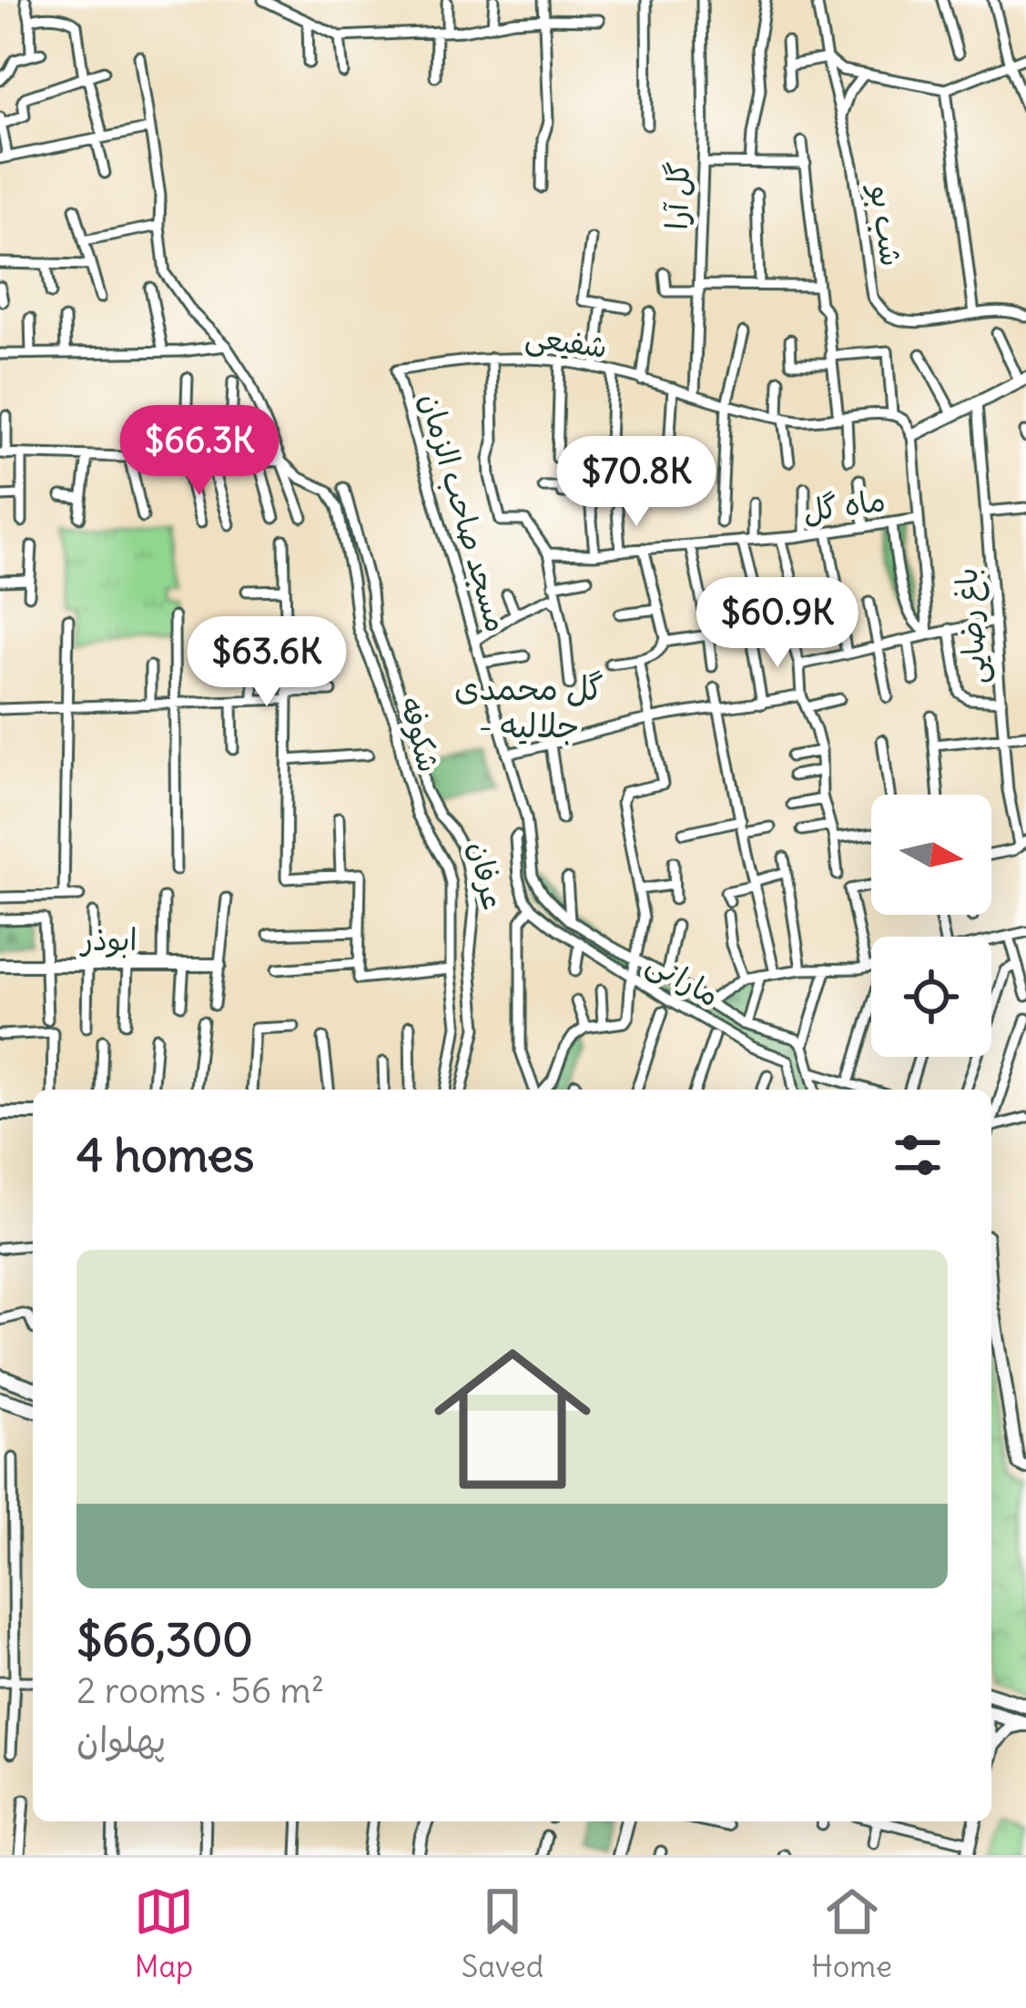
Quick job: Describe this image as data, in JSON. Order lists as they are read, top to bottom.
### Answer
{
  "streets": {
    "street": [
      "گل آرا",
      "شب بو",
      "شفیعی",
      "ماه گل",
      "مسجد صاحب الزمان",
      "باغ رضایی",
      "شکوفه",
      "عرفان",
      "ابوذر",
      "مارانی"
    ]
  },
  "crossings": [
    ["گل آرا", "شفیعی"],
    ["شفیعی", "مسجد صاحب الزمان"]
  ],
  "districts": ["گل محمدی - جلالیه"],
  "north": "right",
  "page": {
    "price": [
      "$66.3K",
      "$70.8K",
      "$60.9K",
      "$63.6K"
    ],
    "heading": "4 homes",
    "list": [
      {
        "name": "$66,300",
        "note": "2 rooms · 56 m² · پهلوان"
      }
    ],
    "tabs": ["Map", "Saved", "Home"]
  }
}
